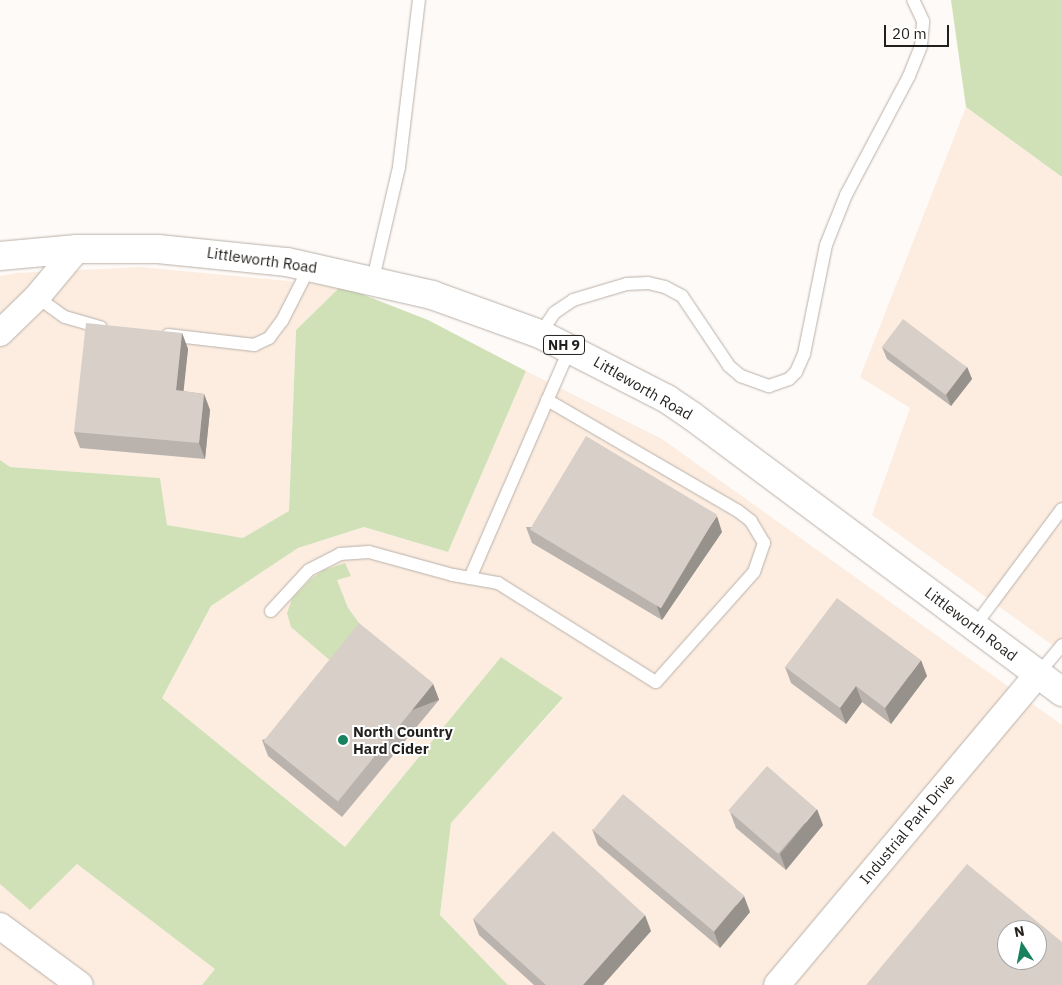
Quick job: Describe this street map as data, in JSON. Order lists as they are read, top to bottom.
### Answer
{
  "streets": {
    "main road": ["Littleworth Road", "NH 9"],
    "street": ["Industrial Park Drive"]
  },
  "crossings": [
    ["Littleworth Road", "Industrial Park Drive"]
  ],
  "places": ["North Country Hard Cider"],
  "scale_bar": "20 m",
  "north": "top"
}
